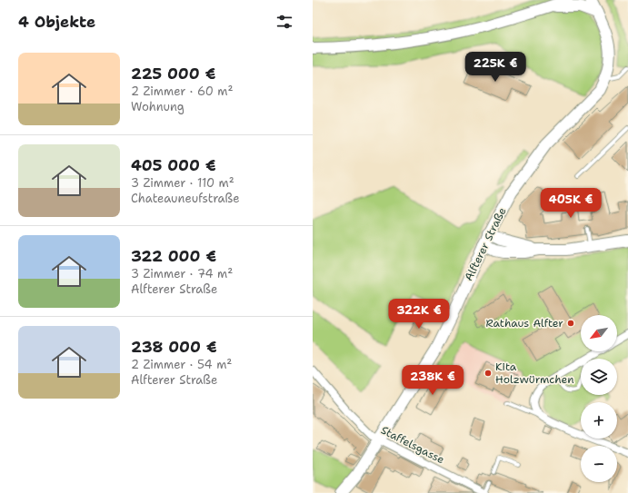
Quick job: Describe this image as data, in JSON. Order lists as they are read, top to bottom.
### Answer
{
  "streets": {
    "street": ["Alfterer Straße", "Staffelsgasse"]
  },
  "crossings": [
    ["Alfterer Straße", "Staffelsgasse"]
  ],
  "places": ["Rathaus Alfter", "Kita Holzwürmchen"],
  "north": "bottom left",
  "page": {
    "heading": "4 Objekte",
    "list": [
      {
        "name": "225 000 €",
        "note": "2 Zimmer · 60 m² · Wohnung"
      },
      {
        "name": "405 000 €",
        "note": "3 Zimmer · 110 m² · Chateauneufstraße"
      },
      {
        "name": "322 000 €",
        "note": "3 Zimmer · 74 m² · Alfterer Straße"
      },
      {
        "name": "238 000 €",
        "note": "2 Zimmer · 54 m² · Alfterer Straße"
      }
    ],
    "price": [
      "225K €",
      "405K €",
      "322K €",
      "238K €"
    ],
    "map_buttons": ["+", "−"]
  }
}
